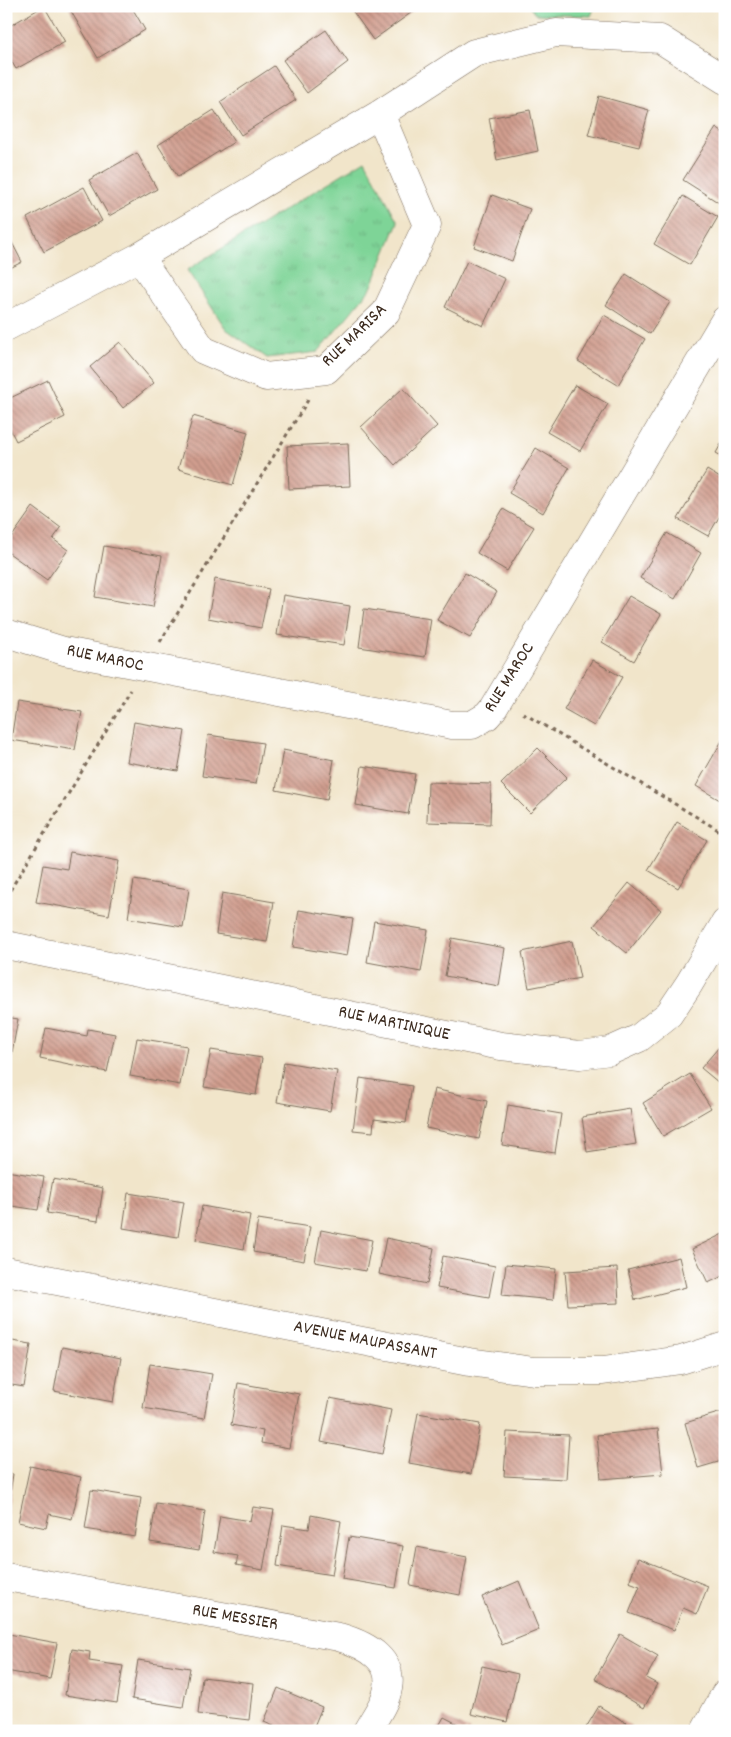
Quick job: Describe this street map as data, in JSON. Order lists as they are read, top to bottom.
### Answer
{
  "streets": {
    "street": [
      "RUE MARISA",
      "RUE MAROC",
      "RUE MARTINIQUE",
      "AVENUE MAUPASSANT",
      "RUE MESSIER"
    ]
  }
}
